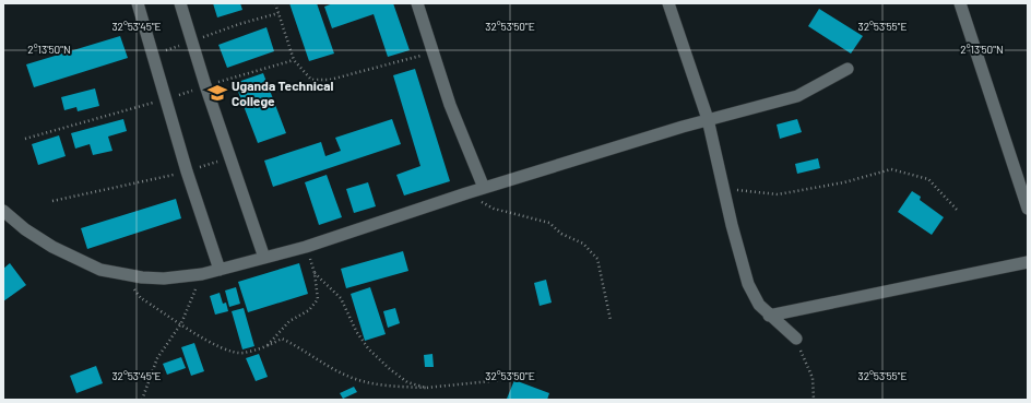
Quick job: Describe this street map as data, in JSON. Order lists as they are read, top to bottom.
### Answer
{
  "places": {
    "school or university": ["Uganda Technical College"]
  },
  "coordinates": [
    "32°53'45\"E",
    "32°53'50\"E",
    "32°53'55\"E",
    "2°13'50\"N"
  ]
}
